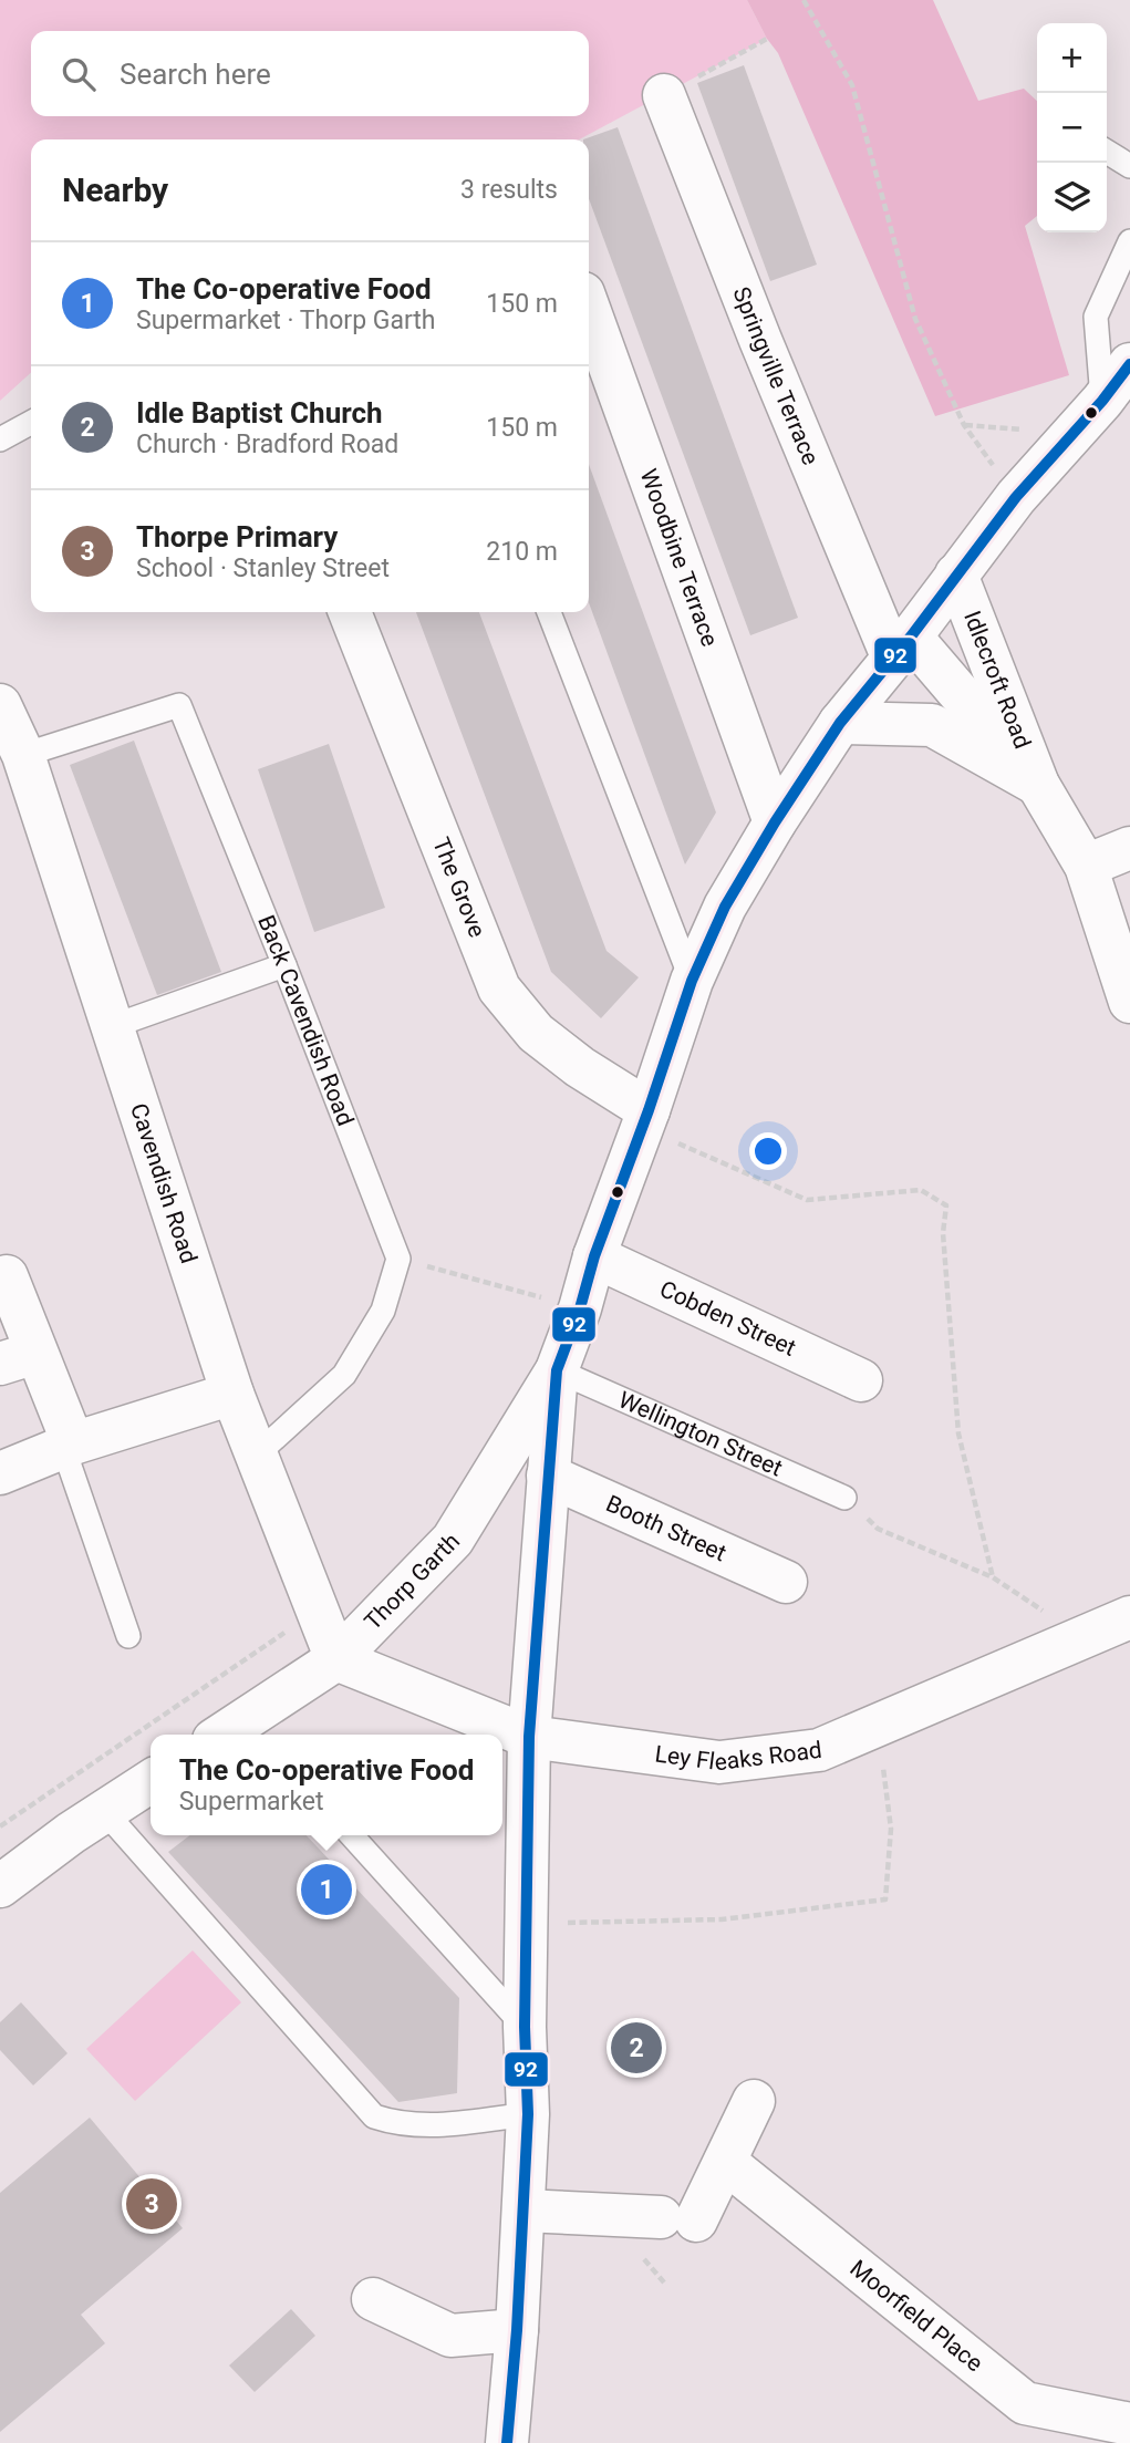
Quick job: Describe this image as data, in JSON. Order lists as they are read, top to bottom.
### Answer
{
  "streets": {
    "street": [
      "Springville Terrace",
      "Woodbine Terrace",
      "Idlecroft Road",
      "The Grove",
      "Cavendish Road",
      "Cobden Street",
      "Booth Street",
      "Thorp Garth",
      "Ley Fleaks Road",
      "Moorfield Place"
    ],
    "lane": ["Back Cavendish Road", "Wellington Street"]
  },
  "crossings": [
    ["Springville Terrace", "Idlecroft Road"],
    ["Back Cavendish Road", "Cavendish Road"],
    ["Cavendish Road", "Thorp Garth"],
    ["Cavendish Road", "Ley Fleaks Road"],
    ["Wellington Street", "Thorp Garth"],
    ["Thorp Garth", "Ley Fleaks Road"]
  ],
  "lines": ["transit line 92"],
  "page": {
    "map_buttons": ["+", "−"],
    "search": "Search here",
    "heading": ["Nearby", "3 results"],
    "list": [
      {
        "mark": "1",
        "name": "The Co-operative Food",
        "note": "Supermarket · Thorp Garth",
        "value": "150 m"
      },
      {
        "mark": "2",
        "name": "Idle Baptist Church",
        "note": "Church · Bradford Road",
        "value": "150 m"
      },
      {
        "mark": "3",
        "name": "Thorpe Primary",
        "note": "School · Stanley Street",
        "value": "210 m"
      }
    ],
    "popup": ["The Co-operative Food", "Supermarket"],
    "pins": ["1", "2", "3"]
  }
}
